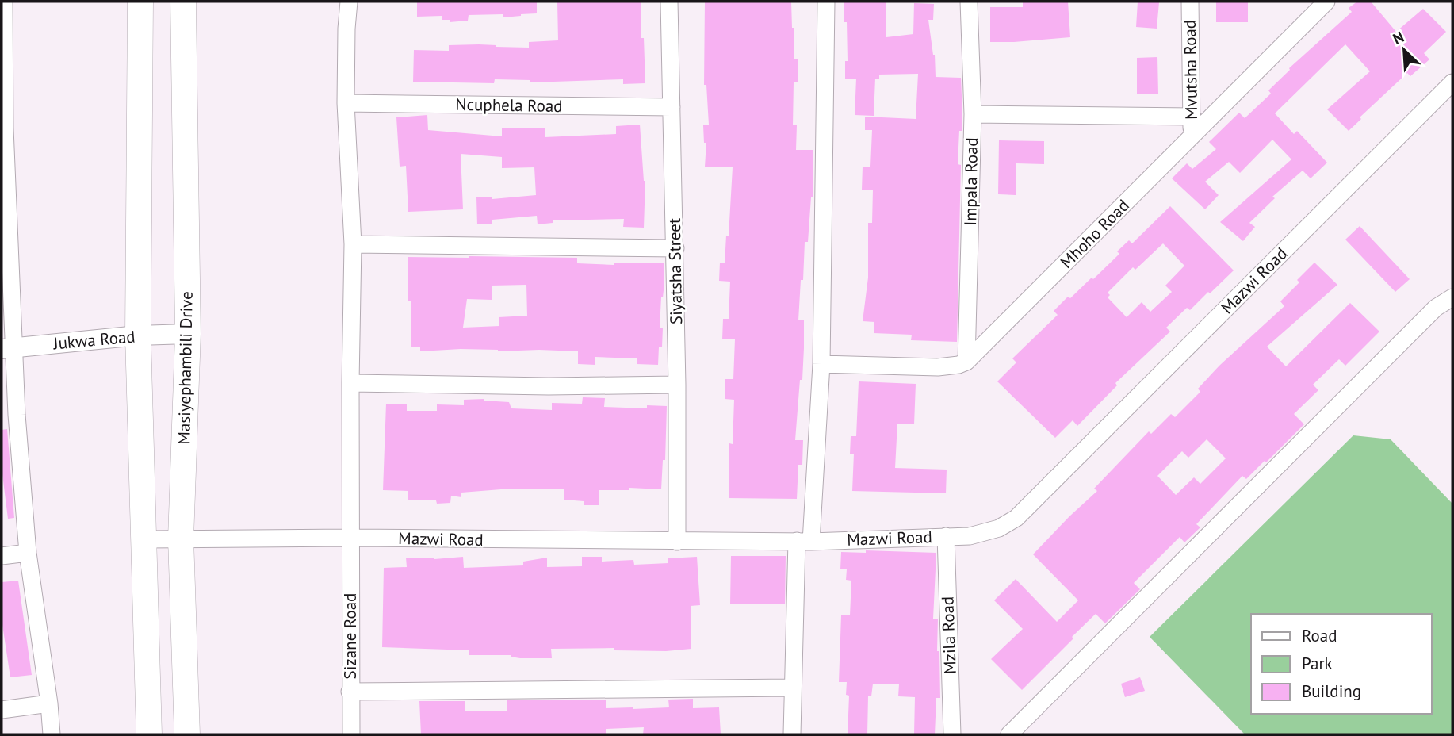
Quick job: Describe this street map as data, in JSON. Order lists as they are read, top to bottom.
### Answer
{
  "streets": {
    "main road": ["Masiyephambili Drive"],
    "street": [
      "Mvutsha Road",
      "Ncuphela Road",
      "Impala Road",
      "Mhoho Road",
      "Siyatsha Street",
      "Mazwi Road",
      "Jukwa Road",
      "Mzila Road",
      "Sizane Road"
    ]
  },
  "crossings": [
    ["Mvutsha Road", "Mhoho Road"],
    ["Ncuphela Road", "Siyatsha Street"],
    ["Ncuphela Road", "Sizane Road"],
    ["Impala Road", "Mhoho Road"],
    ["Siyatsha Street", "Mazwi Road"],
    ["Mazwi Road", "Masiyephambili Drive"],
    ["Mazwi Road", "Mzila Road"],
    ["Mazwi Road", "Sizane Road"],
    ["Jukwa Road", "Masiyephambili Drive"]
  ],
  "legend": ["Road", "Park", "Building"],
  "north": "top left"
}
